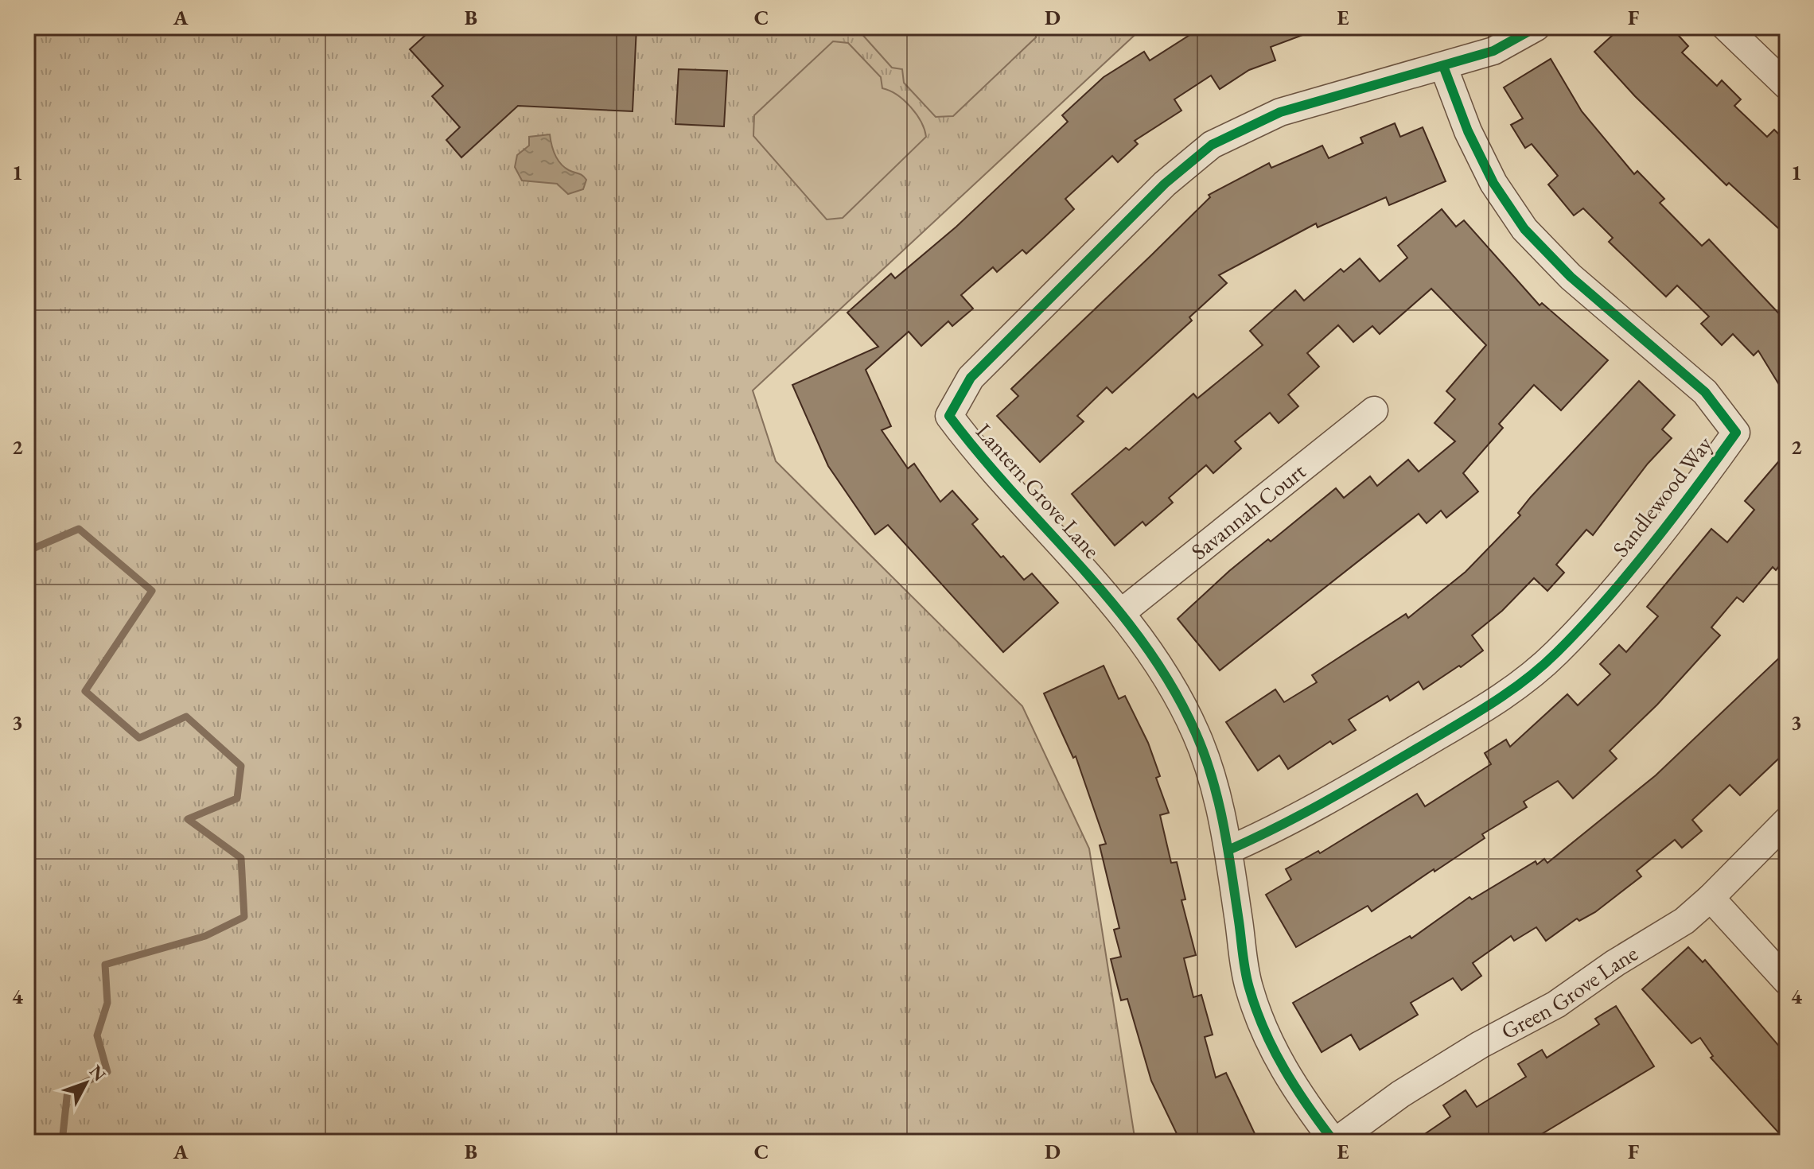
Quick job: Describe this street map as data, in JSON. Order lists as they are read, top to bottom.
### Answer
{
  "streets": {
    "street": [
      "Lantern Grove Lane",
      "Sandlewood Way",
      "Savannah Court",
      "Green Grove Lane"
    ]
  },
  "crossings": [
    ["Lantern Grove Lane", "Sandlewood Way"],
    ["Lantern Grove Lane", "Savannah Court"],
    ["Lantern Grove Lane", "Green Grove Lane"]
  ],
  "north": "top right",
  "grid": {
    "columns": [
      "A",
      "B",
      "C",
      "D",
      "E",
      "F"
    ],
    "rows": [
      "1",
      "2",
      "3",
      "4"
    ]
  }
}
